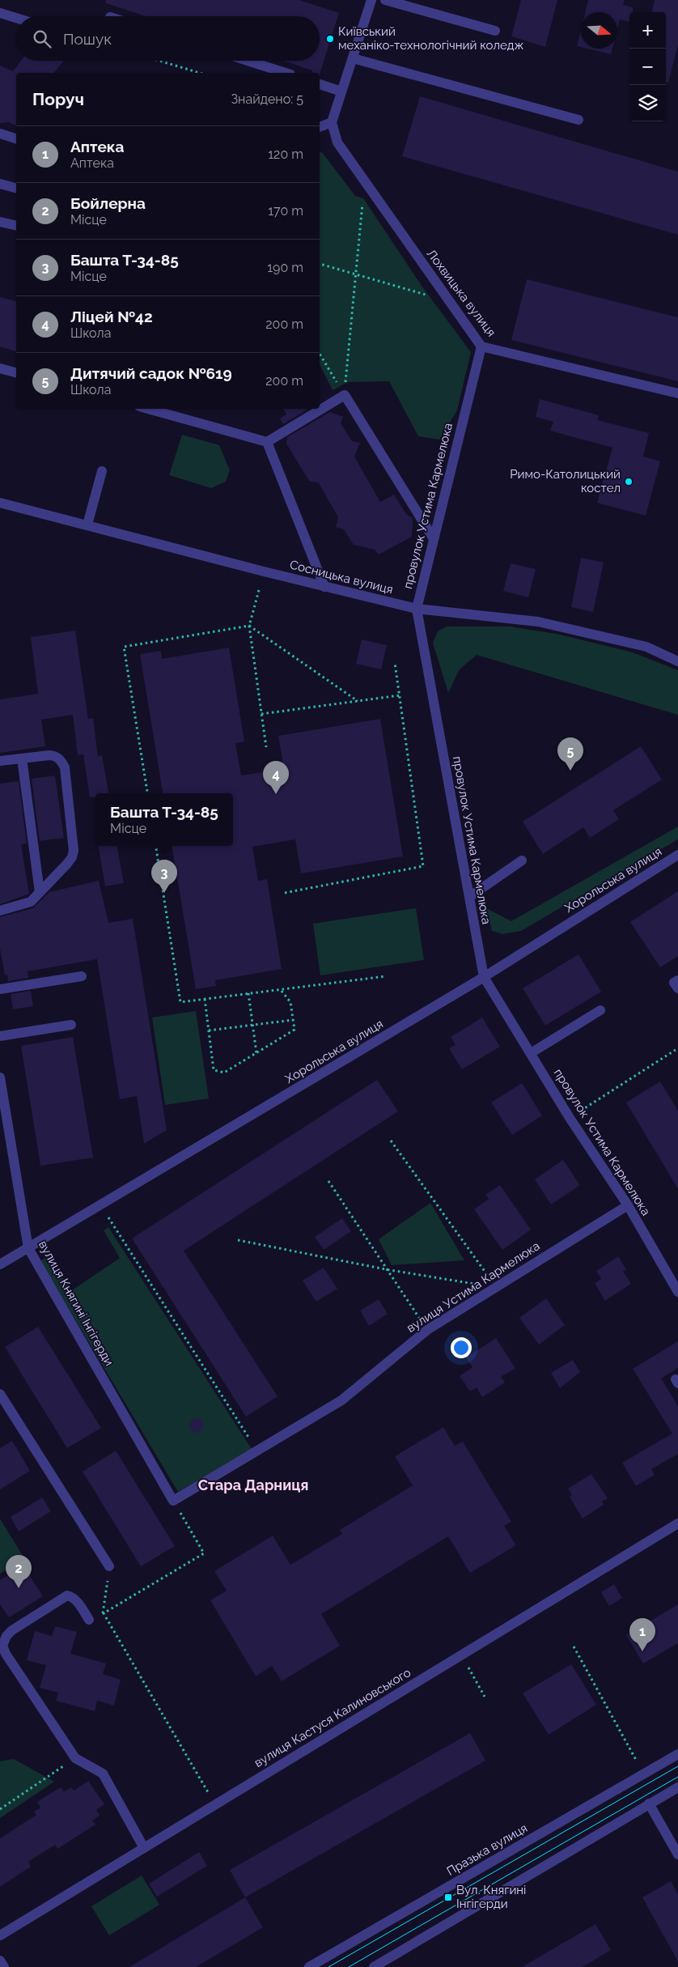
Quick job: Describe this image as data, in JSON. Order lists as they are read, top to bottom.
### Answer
{
  "streets": {
    "street": [
      "Лохвицька вулиця",
      "провулок Устима Кармелюка",
      "Сосницька вулиця",
      "Хорольська вулиця",
      "вулиця Устима Кармелюка",
      "вулиця Княгині Інгігерди",
      "вулиця Кастуся Калиновського",
      "Празька вулиця"
    ]
  },
  "crossings": [
    ["Лохвицька вулиця", "провулок Устима Кармелюка"],
    ["провулок Устима Кармелюка", "Сосницька вулиця"],
    ["провулок Устима Кармелюка", "Хорольська вулиця"],
    ["провулок Устима Кармелюка", "вулиця Устима Кармелюка"],
    ["Хорольська вулиця", "вулиця Княгині Інгігерди"],
    ["вулиця Устима Кармелюка", "вулиця Княгині Інгігерди"]
  ],
  "districts": ["Стара Дарниця"],
  "places": {
    "other": ["Київський механіко-технологічний коледж", "Римо-Католицький костел"],
    "transit": ["Вул. Княгині Інгігерди"]
  },
  "north": "right",
  "page": {
    "map_buttons": ["+", "−"],
    "search": "Пошук",
    "heading": ["Поруч", "Знайдено: 5"],
    "list": [
      {
        "mark": "1",
        "name": "Аптека",
        "note": "Аптека",
        "value": "120 m"
      },
      {
        "mark": "2",
        "name": "Бойлерна",
        "note": "Місце",
        "value": "170 m"
      },
      {
        "mark": "3",
        "name": "Башта Т-34-85",
        "note": "Місце",
        "value": "190 m"
      },
      {
        "mark": "4",
        "name": "Ліцей №42",
        "note": "Школа",
        "value": "200 m"
      },
      {
        "mark": "5",
        "name": "Дитячий садок №619",
        "note": "Школа",
        "value": "200 m"
      }
    ],
    "pins": [
      "5",
      "4",
      "3",
      "2",
      "1"
    ],
    "popup": ["Башта Т-34-85", "Місце"]
  }
}
